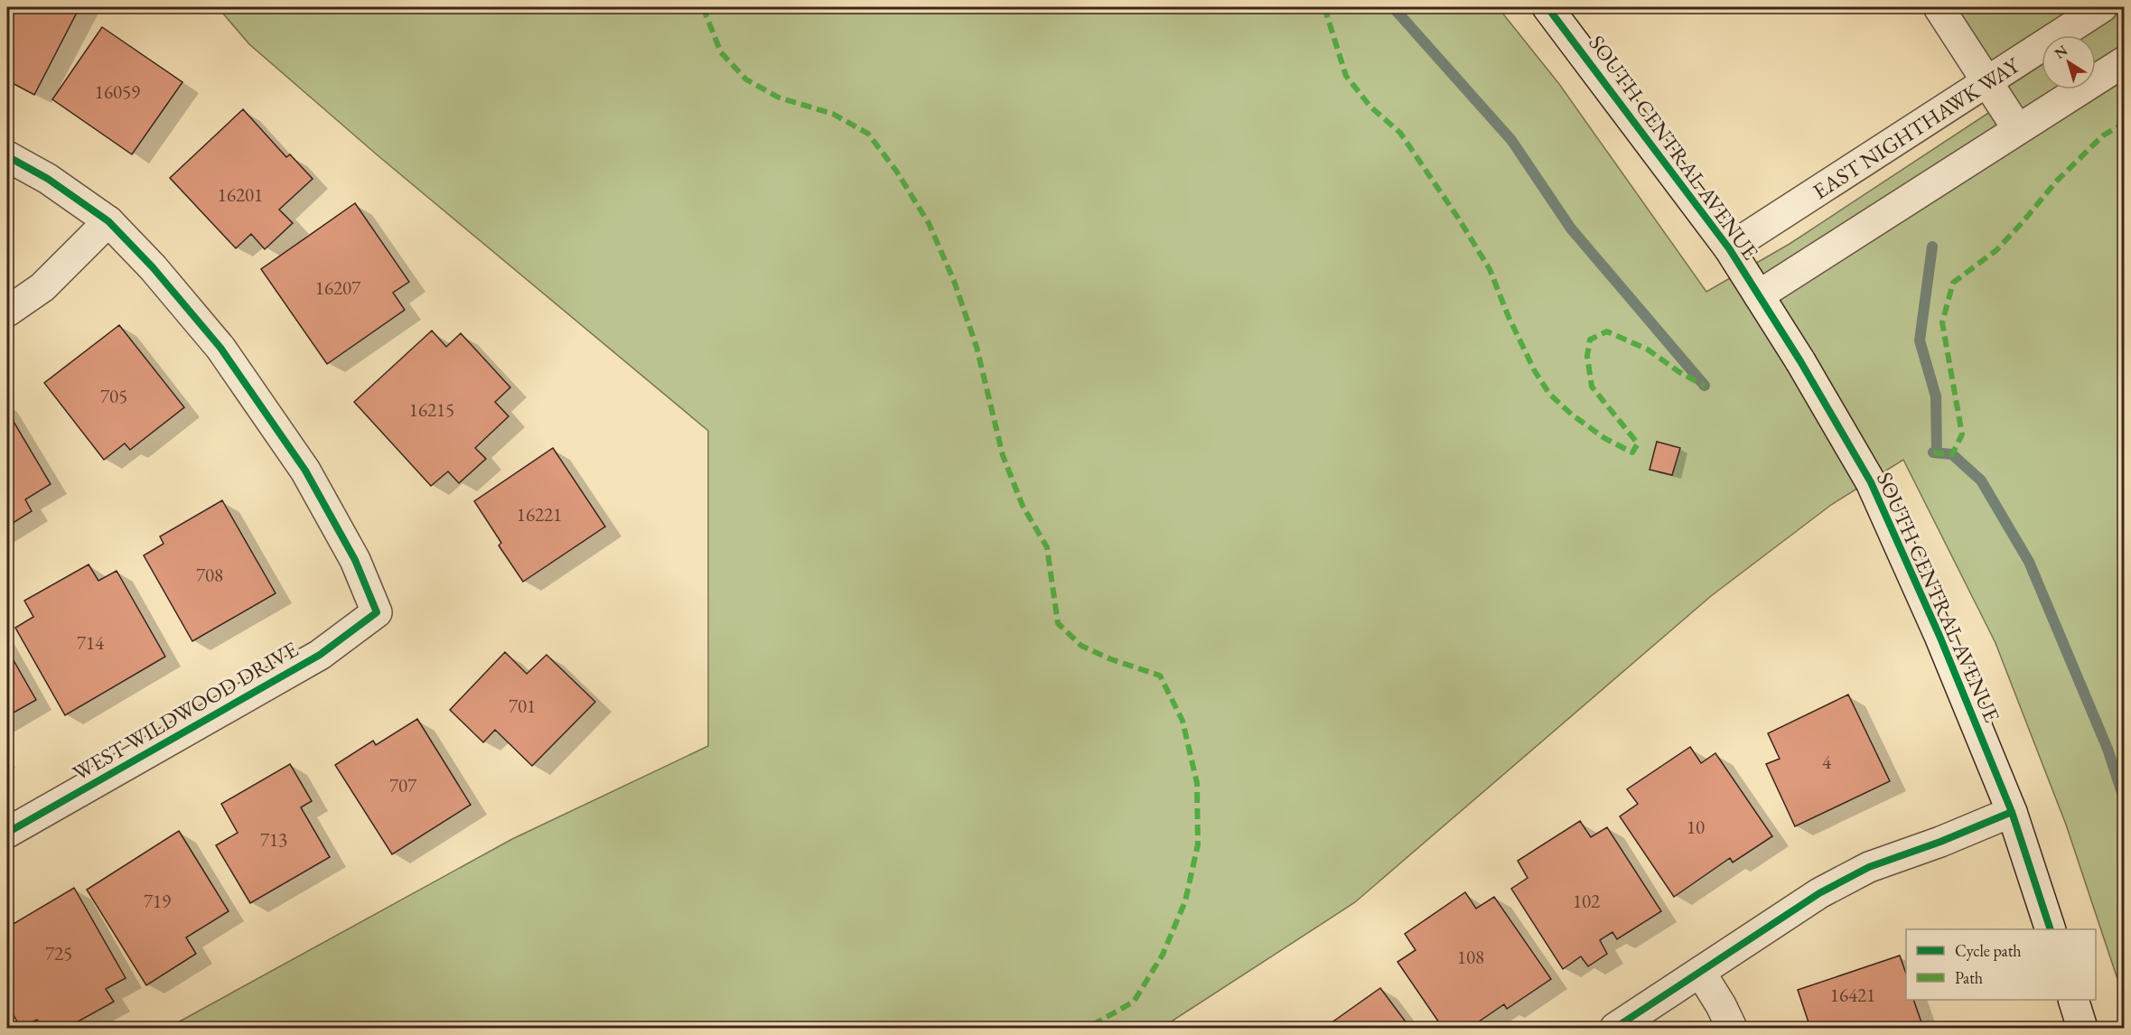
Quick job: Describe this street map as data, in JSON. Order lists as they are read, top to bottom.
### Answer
{
  "streets": {
    "street": ["EAST NIGHTHAWK WAY", "SOUTH CENTRAL AVENUE", "WEST WILDWOOD DRIVE"]
  },
  "crossings": [
    ["EAST NIGHTHAWK WAY", "SOUTH CENTRAL AVENUE"]
  ],
  "house_numbers": [
    "16059",
    "16201",
    "16207",
    "705",
    "16215",
    "16221",
    "708",
    "714",
    "701",
    "4",
    "707",
    "10",
    "713",
    "719",
    "102",
    "725",
    "108",
    "16421"
  ],
  "legend": ["Cycle path", "Path"],
  "north": "top left"
}
